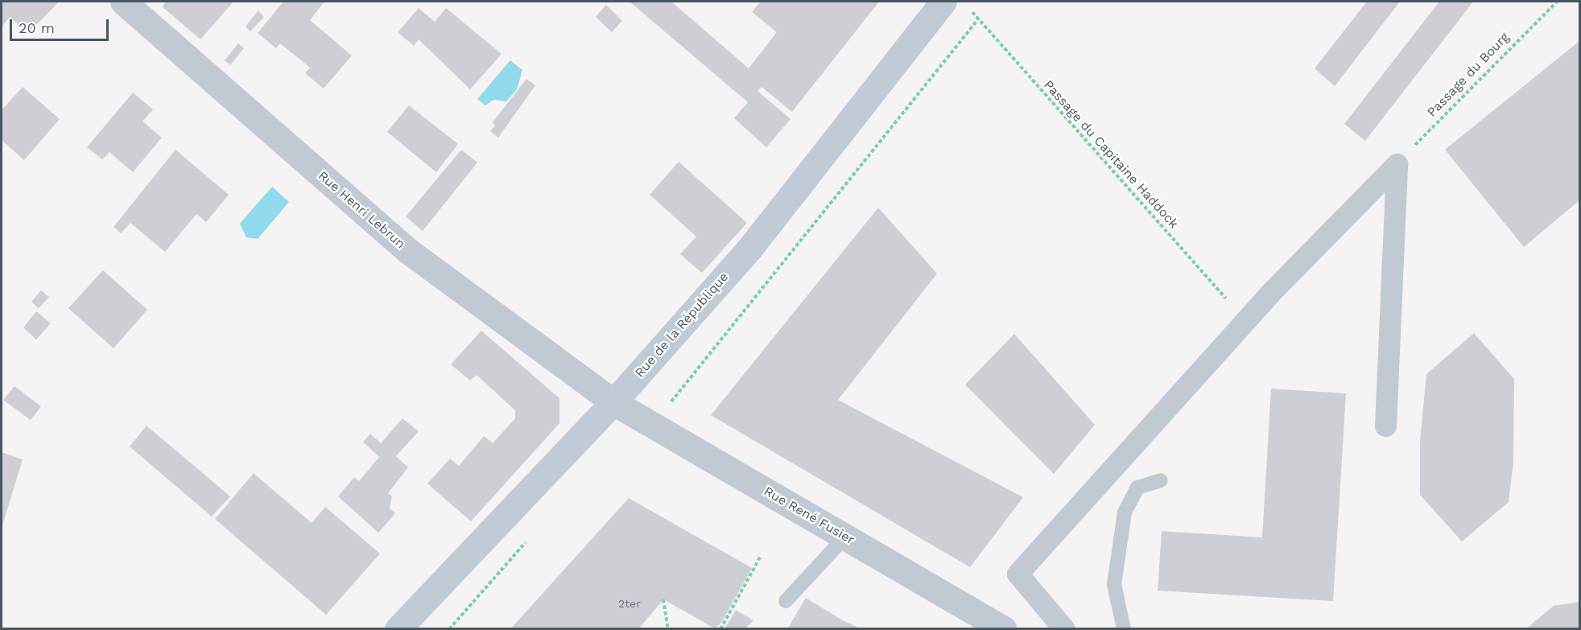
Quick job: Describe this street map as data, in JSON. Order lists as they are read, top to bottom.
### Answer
{
  "streets": {
    "main road": ["Rue de la République"],
    "street": ["Rue Henri Lebrun", "Rue René Fusier"],
    "path": ["Passage du Bourg", "Passage du Capitaine Haddock"]
  },
  "crossings": [
    ["Passage du Capitaine Haddock", "Rue de la République"],
    ["Rue Henri Lebrun", "Rue de la République"],
    ["Rue Henri Lebrun", "Rue René Fusier"],
    ["Rue de la République", "Rue René Fusier"]
  ],
  "house_numbers": ["2ter"],
  "scale_bar": "20 m"
}
